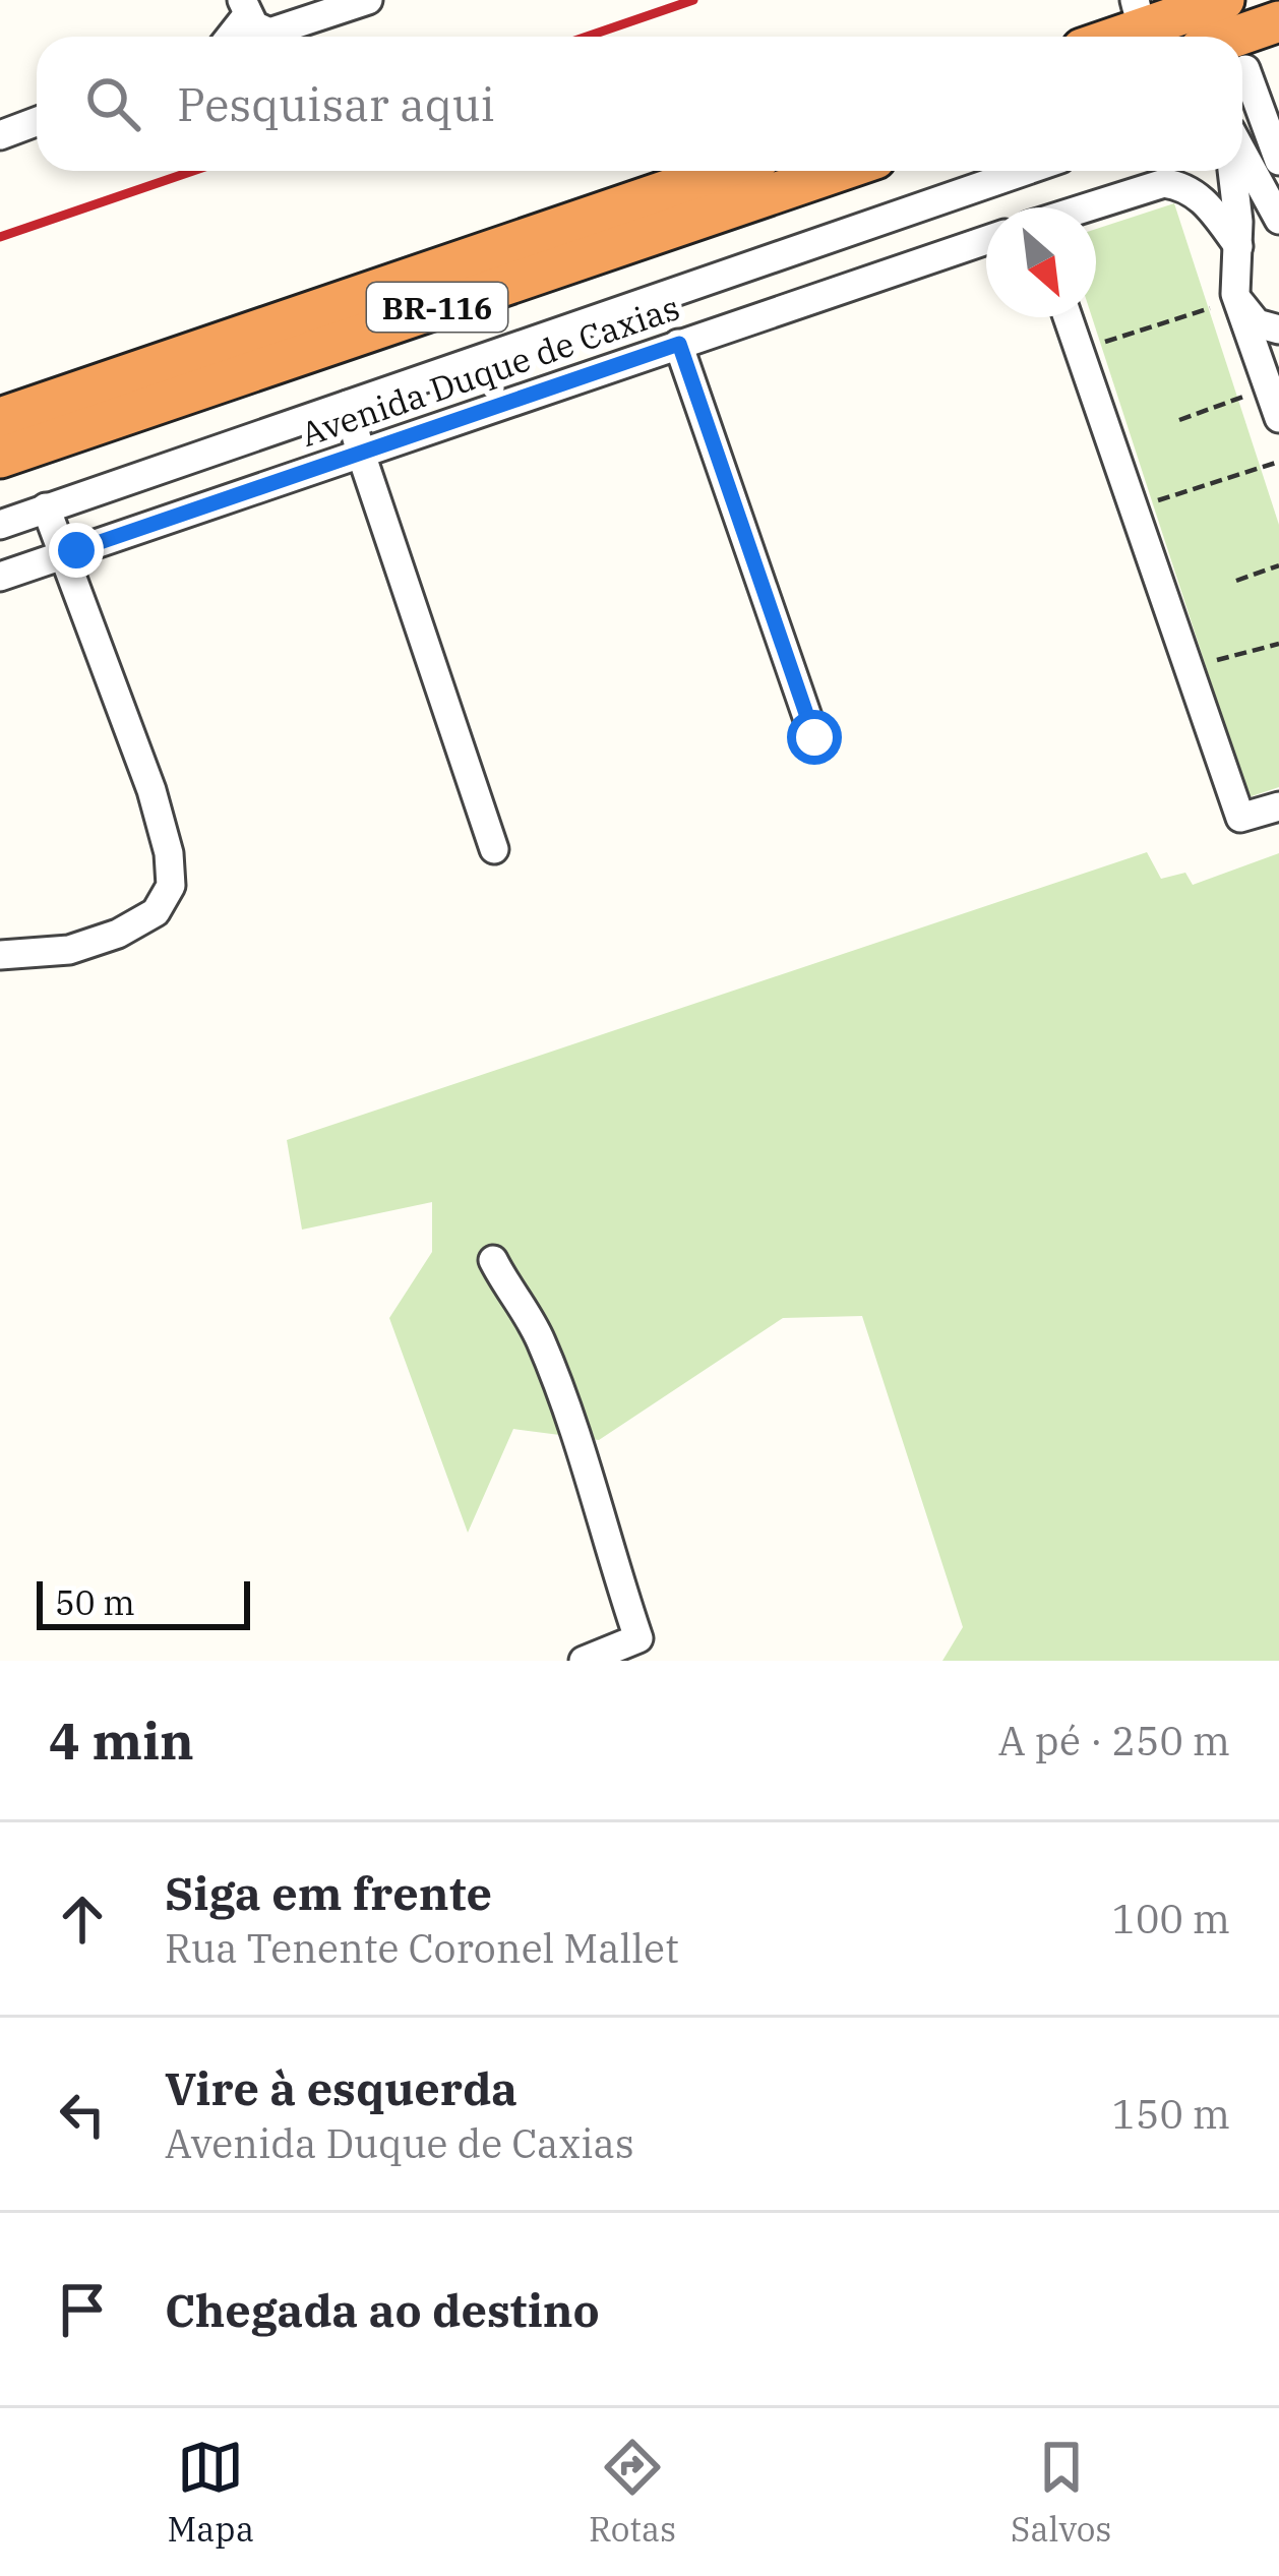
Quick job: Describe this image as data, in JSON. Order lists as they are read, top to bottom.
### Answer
{
  "streets": {
    "highway": ["BR-116"],
    "street": ["Avenida Duque de Caxias"]
  },
  "scale_bar": "50 m",
  "north": "bottom right",
  "page": {
    "search": "Pesquisar aqui",
    "scale": "50 m",
    "heading": ["4 min", "A pé · 250 m"],
    "list": [
      ["Siga em frente", "Rua Tenente Coronel Mallet", "100 m"],
      ["Vire à esquerda", "Avenida Duque de Caxias", "150 m"],
      "Chegada ao destino"
    ],
    "nav": ["Mapa", "Rotas", "Salvos"]
  }
}
